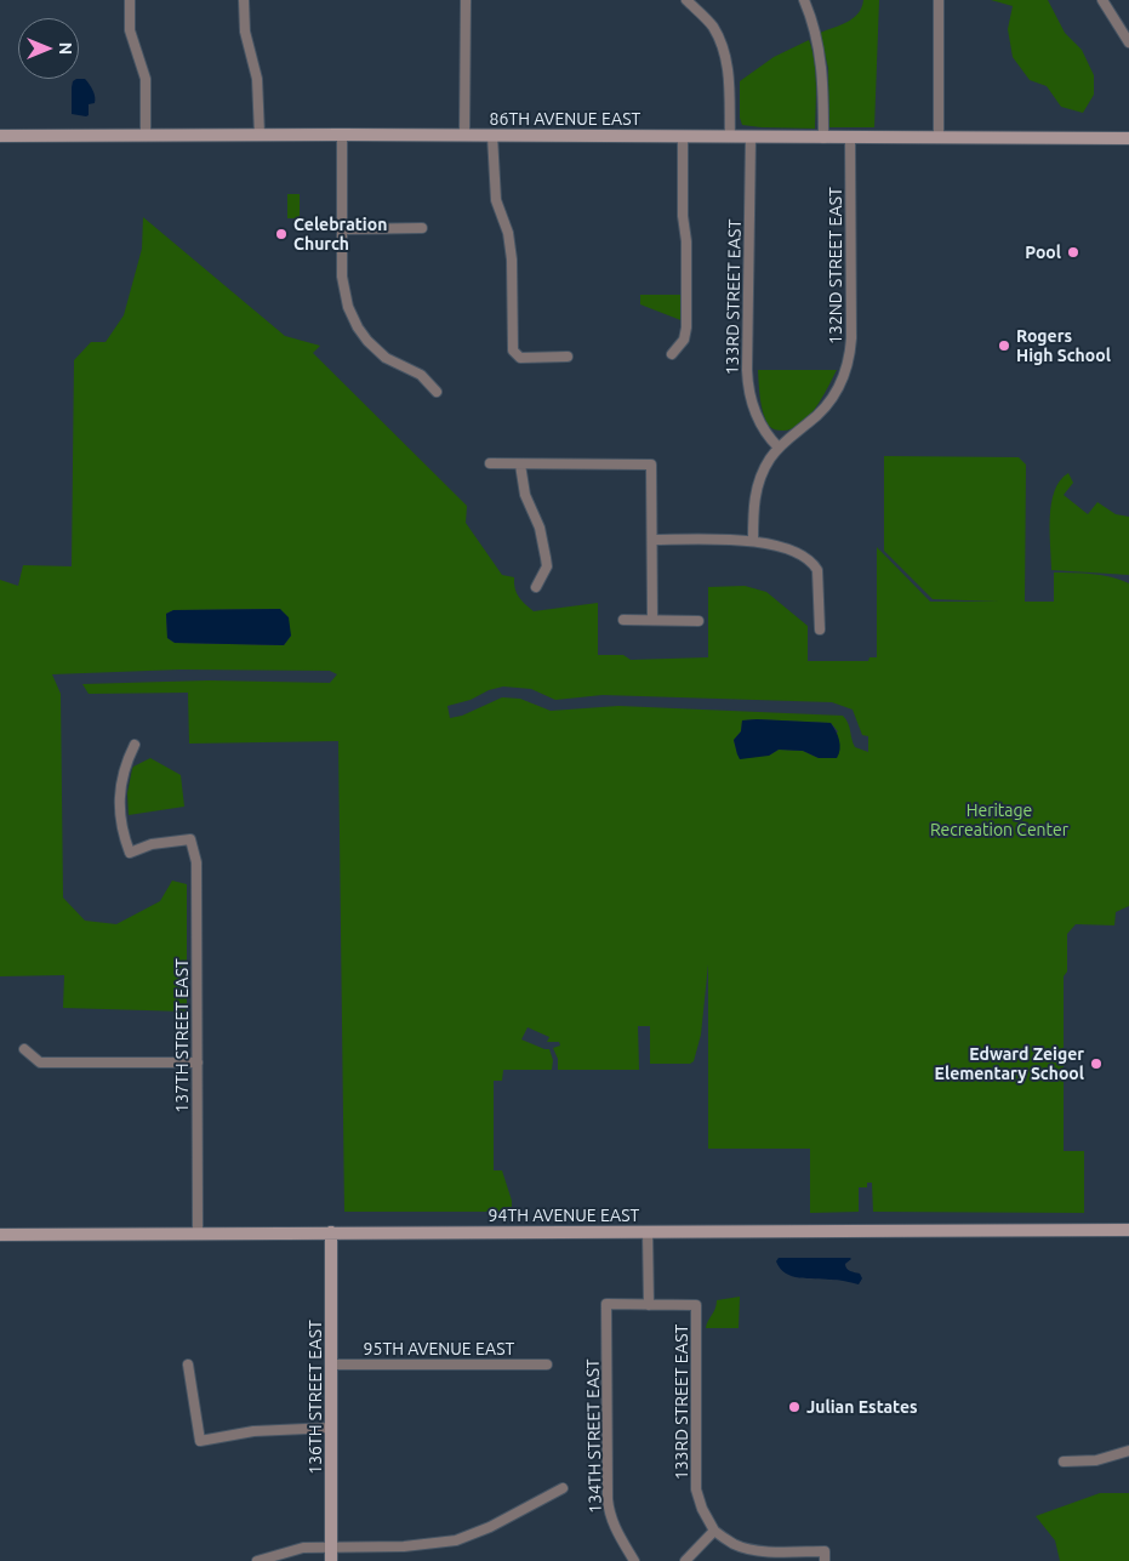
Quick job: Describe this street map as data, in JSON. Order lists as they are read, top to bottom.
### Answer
{
  "streets": {
    "street": [
      "86TH AVENUE EAST",
      "132ND STREET EAST",
      "133RD STREET EAST",
      "137TH STREET EAST",
      "94TH AVENUE EAST",
      "95TH AVENUE EAST",
      "136TH STREET EAST",
      "134TH STREET EAST"
    ]
  },
  "crossings": [
    ["86TH AVENUE EAST", "132ND STREET EAST"],
    ["86TH AVENUE EAST", "133RD STREET EAST"],
    ["132ND STREET EAST", "133RD STREET EAST"],
    ["133RD STREET EAST", "134TH STREET EAST"],
    ["137TH STREET EAST", "94TH AVENUE EAST"],
    ["94TH AVENUE EAST", "136TH STREET EAST"],
    ["95TH AVENUE EAST", "136TH STREET EAST"]
  ],
  "parks": ["Heritage Recreation Center"],
  "places": [
    "Celebration Church",
    "Pool",
    "Rogers High School",
    "Edward Zeiger Elementary School",
    "Julian Estates"
  ],
  "north": "right"
}
